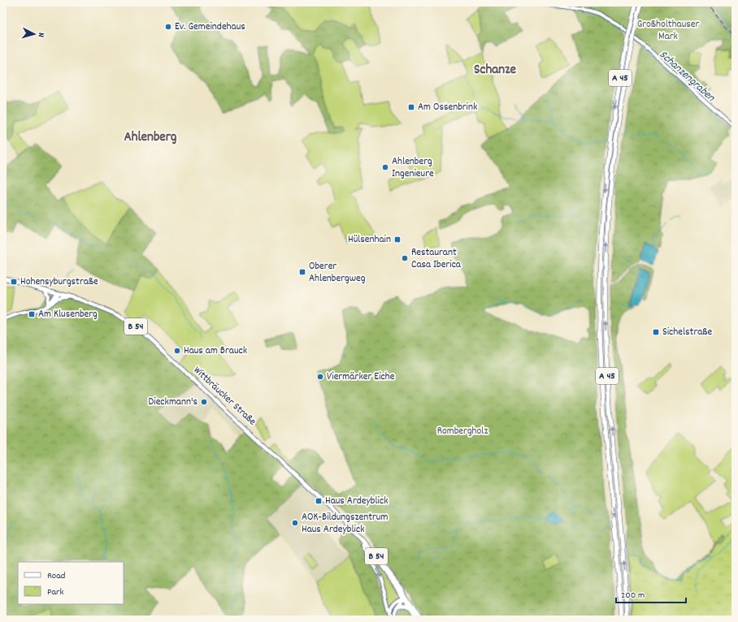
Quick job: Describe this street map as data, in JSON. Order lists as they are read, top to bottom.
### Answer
{
  "streets": {
    "highway": ["A 45", "B 54"],
    "main road": ["Wittbräucker Straße"]
  },
  "crossings": [
    ["B 54", "Wittbräucker Straße"]
  ],
  "districts": ["Schanze", "Ahlenberg"],
  "water": ["Schanzengraben"],
  "parks": ["Großholthauser Mark", "Rombergholz"],
  "places": {
    "other": [
      "Ev. Gemeindehaus",
      "Ahlenberg Ingenieure",
      "Restaurant Casa Iberica",
      "Haus am Brauck",
      "Viermärker Eiche",
      "Dieckmann's",
      "AOK-Bildungszentrum Haus Ardeyblick"
    ],
    "transit": [
      "Am Ossenbrink",
      "Hülsenhain",
      "Oberer Ahlenbergweg",
      "Hohensyburgstraße",
      "Am Klusenberg",
      "Sichelstraße",
      "Haus Ardeyblick"
    ]
  },
  "legend": ["Road", "Park"],
  "scale_bar": "200 m",
  "north": "right"
}
